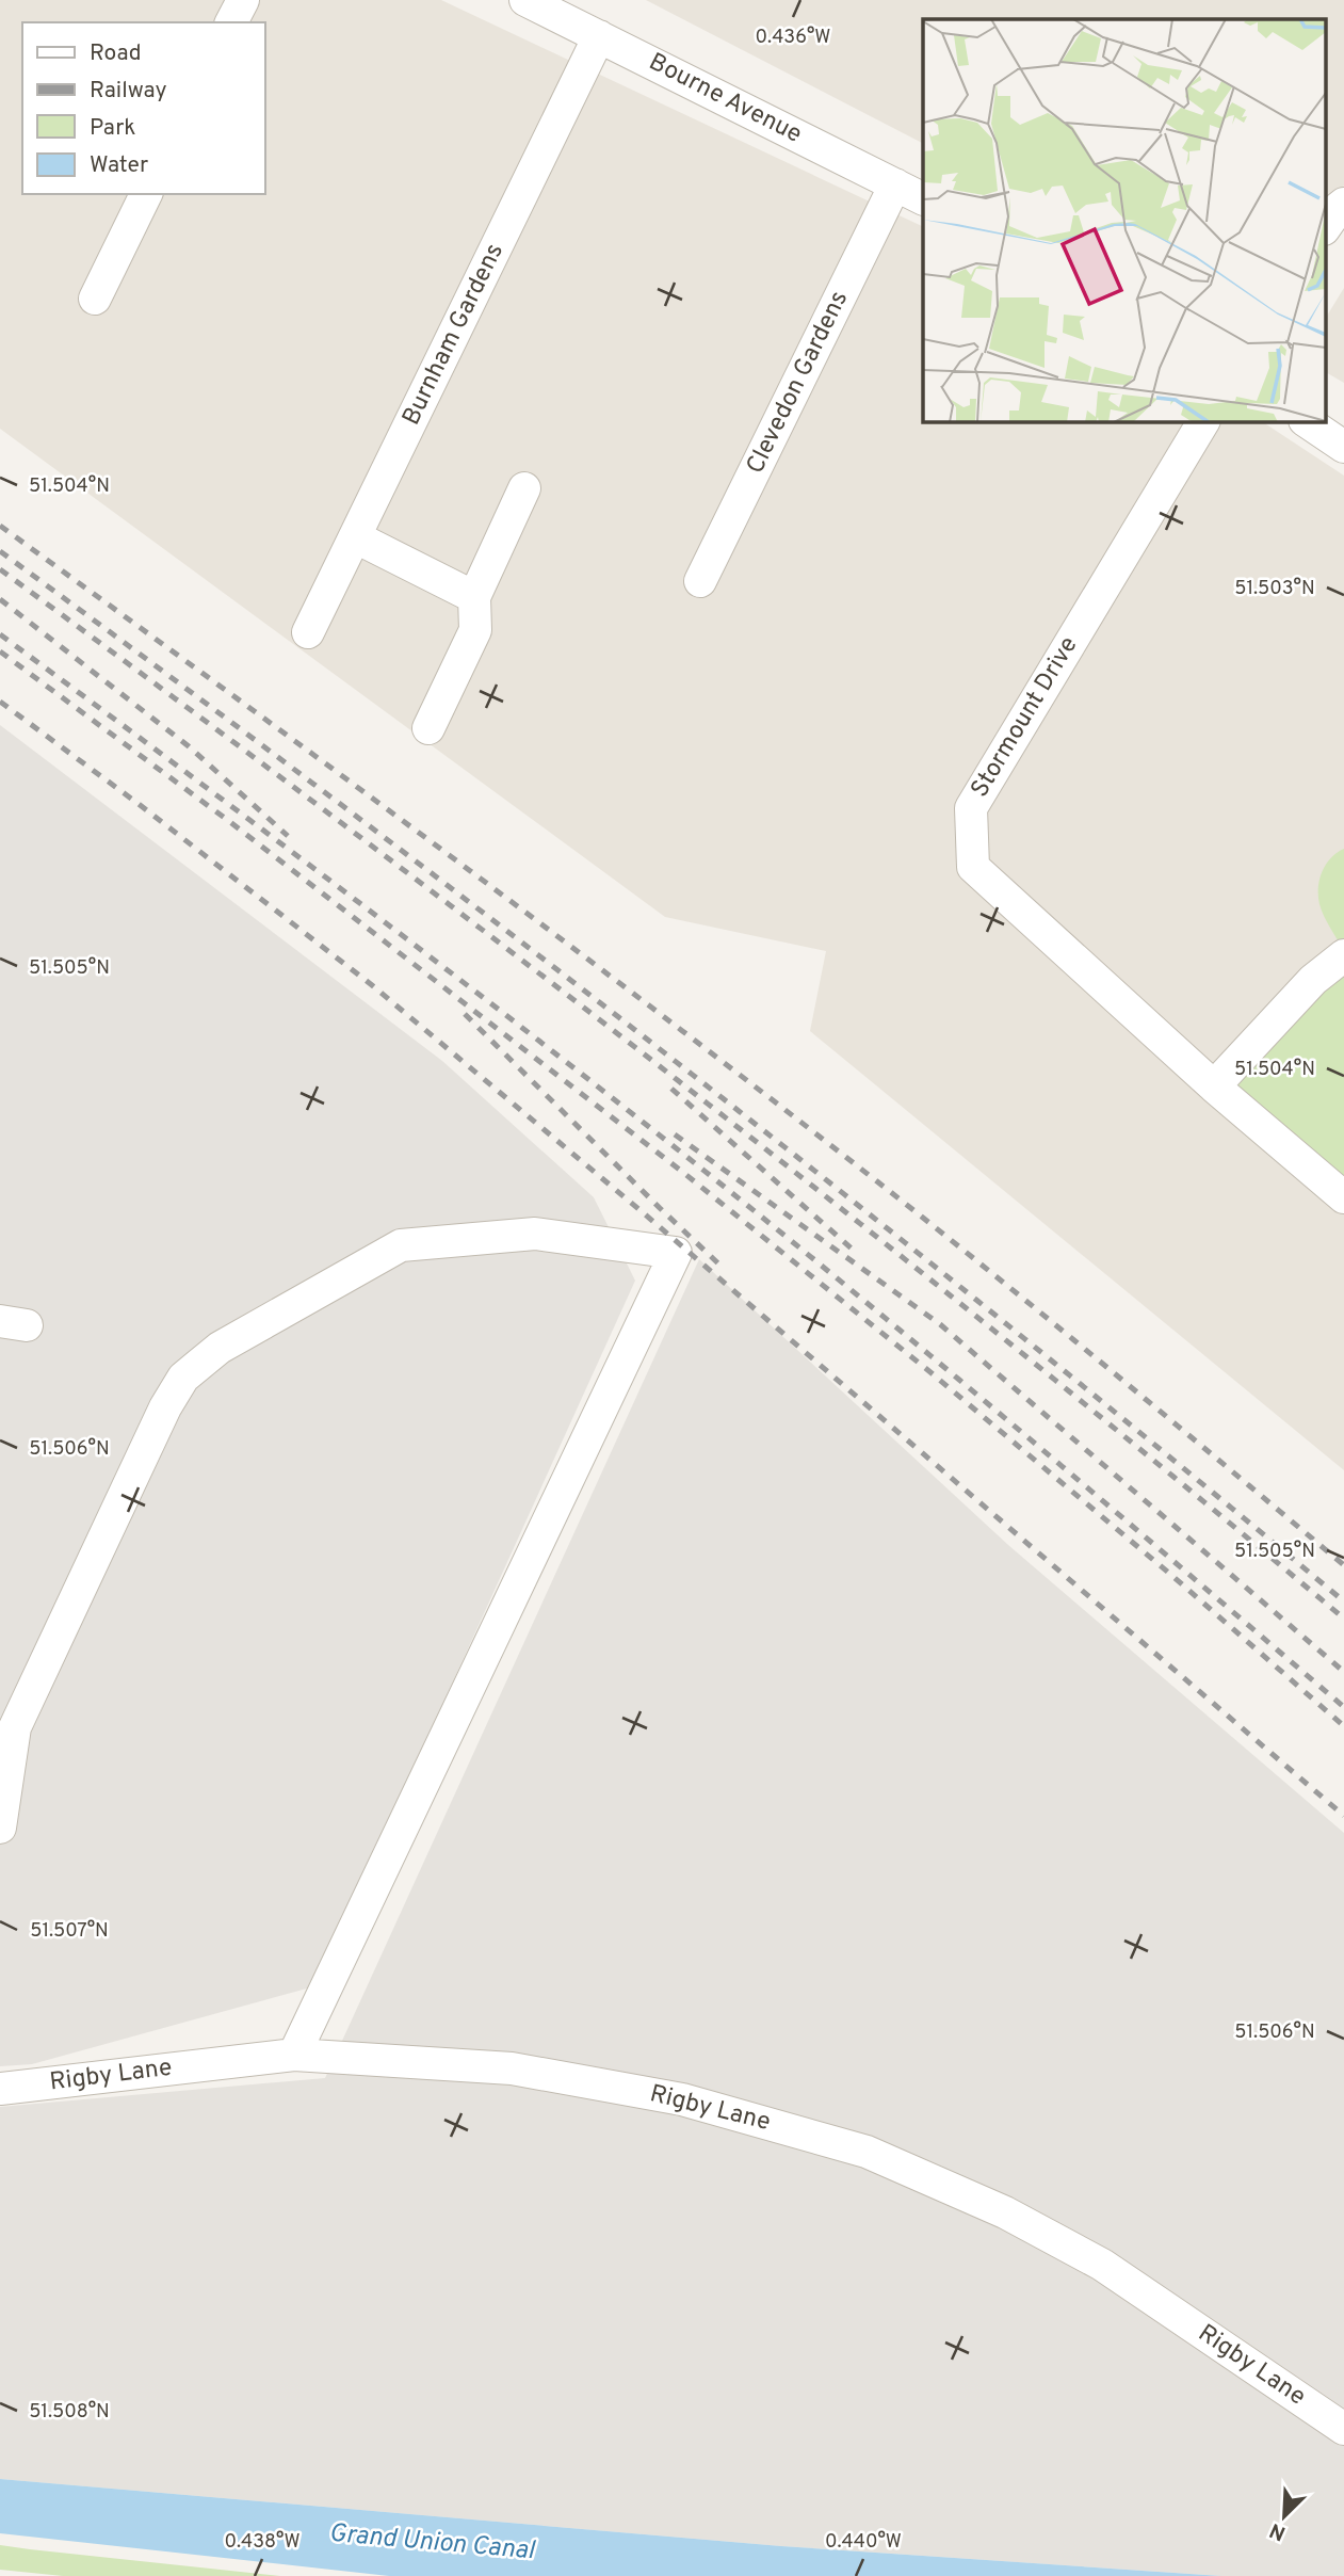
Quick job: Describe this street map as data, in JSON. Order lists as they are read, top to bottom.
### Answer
{
  "streets": {
    "street": [
      "Bourne Avenue",
      "Burnham Gardens",
      "Clevedon Gardens",
      "Stormount Drive",
      "Rigby Lane"
    ]
  },
  "crossings": [
    ["Bourne Avenue", "Burnham Gardens"],
    ["Bourne Avenue", "Clevedon Gardens"]
  ],
  "water": ["Grand Union Canal"],
  "legend": [
    "Road",
    "Railway",
    "Park",
    "Water"
  ],
  "north": "bottom left",
  "coordinates": [
    "0.436°W",
    "51.504°N",
    "51.503°N",
    "51.505°N",
    "51.506°N",
    "51.507°N",
    "51.508°N",
    "0.438°W",
    "0.440°W"
  ]
}
